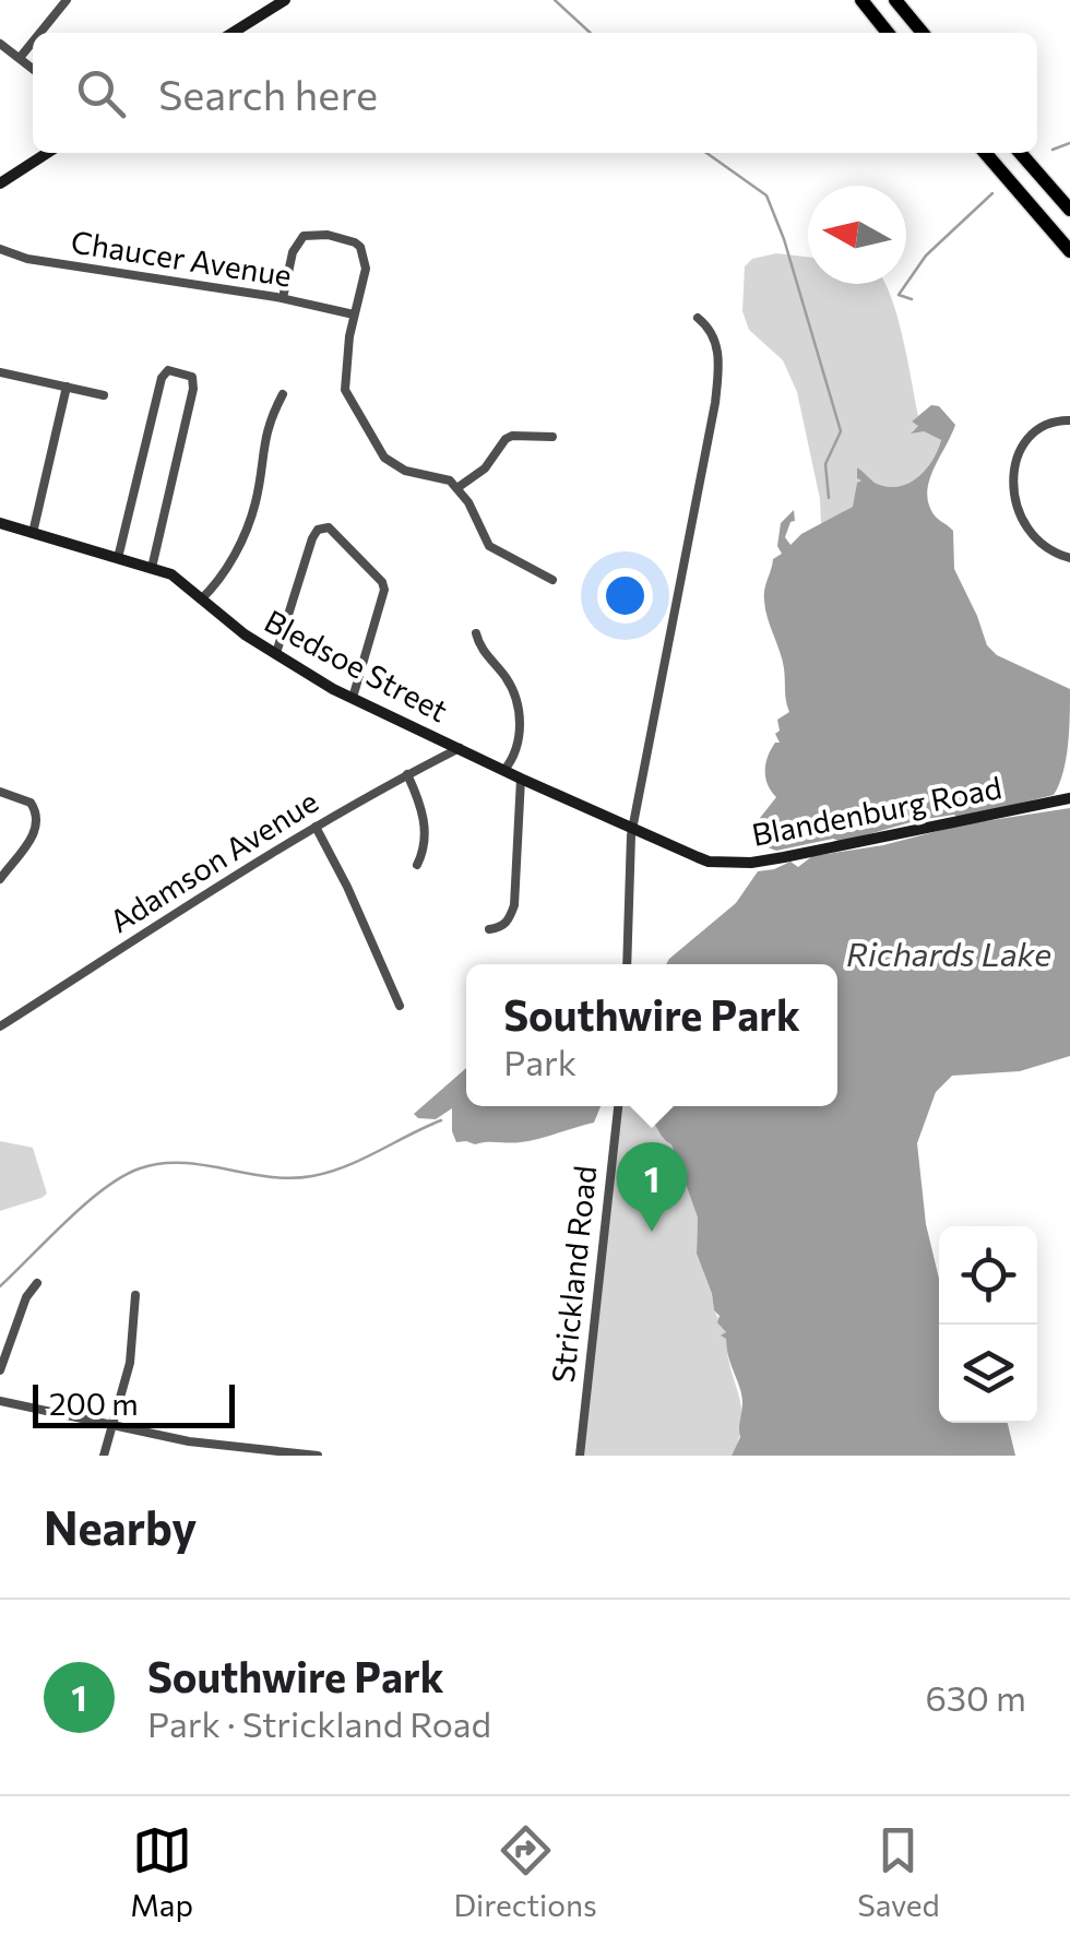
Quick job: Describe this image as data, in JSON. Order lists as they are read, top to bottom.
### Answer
{
  "streets": {
    "street": [
      "Chaucer Avenue",
      "Bledsoe Street",
      "Blandenburg Road",
      "Adamson Avenue",
      "Strickland Road"
    ]
  },
  "crossings": [
    ["Bledsoe Street", "Blandenburg Road"],
    ["Bledsoe Street", "Adamson Avenue"]
  ],
  "water": ["Richards Lake"],
  "scale_bar": "200 m",
  "north": "left",
  "page": {
    "search": "Search here",
    "popup": ["Southwire Park", "Park"],
    "pins": "1",
    "scale": "200 m",
    "heading": "Nearby",
    "list": [
      {
        "mark": "1",
        "name": "Southwire Park",
        "note": "Park · Strickland Road",
        "value": "630 m"
      }
    ],
    "nav": ["Map", "Directions", "Saved"]
  }
}
